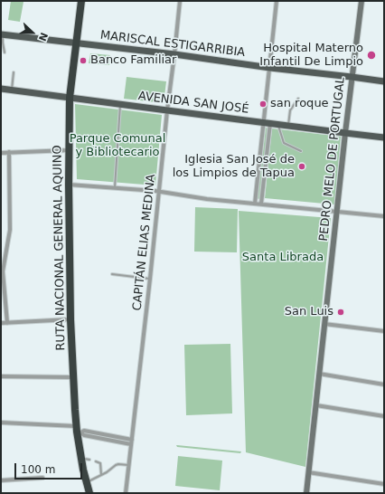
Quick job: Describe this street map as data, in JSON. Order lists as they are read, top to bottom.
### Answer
{
  "streets": {
    "highway": ["RUTA NACIONAL GENERAL AQUINO"],
    "main road": ["MARISCAL ESTIGARRIBIA", "AVENIDA SAN JOSÉ"],
    "street": ["PEDRO MELO DE PORTUGAL", "CAPITÁN ELIAS MEDINA"]
  },
  "crossings": [
    ["MARISCAL ESTIGARRIBIA", "PEDRO MELO DE PORTUGAL"],
    ["MARISCAL ESTIGARRIBIA", "CAPITÁN ELIAS MEDINA"],
    ["MARISCAL ESTIGARRIBIA", "RUTA NACIONAL GENERAL AQUINO"],
    ["AVENIDA SAN JOSÉ", "PEDRO MELO DE PORTUGAL"],
    ["AVENIDA SAN JOSÉ", "CAPITÁN ELIAS MEDINA"],
    ["AVENIDA SAN JOSÉ", "RUTA NACIONAL GENERAL AQUINO"]
  ],
  "parks": ["Parque Comunal y Bibliotecario", "Santa Librada"],
  "places": [
    "Hospital Materno Infantil De Limpio",
    "Banco Familiar",
    "san roque",
    "Iglesia San José de los Limpios de Tapua",
    "San Luis"
  ],
  "scale_bar": "100 m",
  "north": "right"
}
